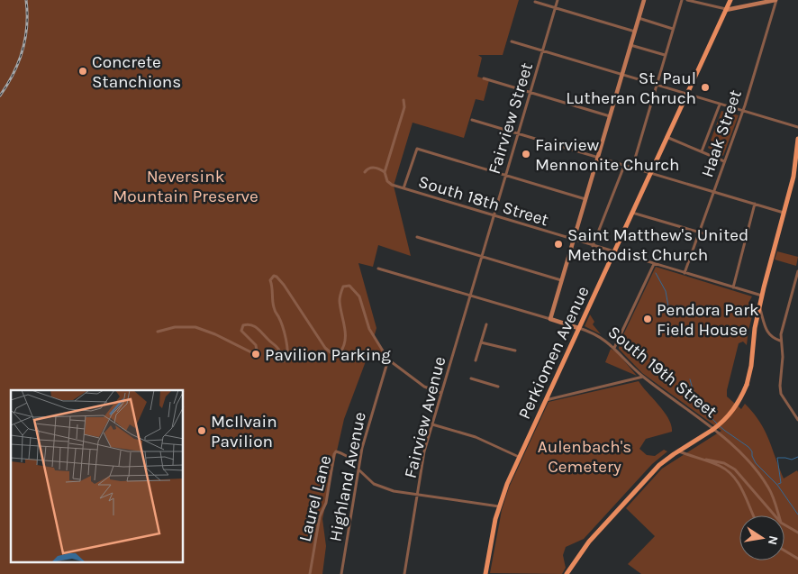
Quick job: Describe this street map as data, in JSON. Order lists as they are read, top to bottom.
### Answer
{
  "streets": {
    "main road": ["Perkiomen Avenue"],
    "street": [
      "Fairview Street",
      "Haak Street",
      "South 18th Street",
      "South 19th Street",
      "Fairview Avenue",
      "Highland Avenue",
      "Laurel Lane"
    ]
  },
  "crossings": [
    ["Fairview Street", "South 18th Street"],
    ["Fairview Street", "South 19th Street"],
    ["Fairview Street", "Fairview Avenue"],
    ["Haak Street", "South 18th Street"],
    ["South 18th Street", "Perkiomen Avenue"],
    ["Perkiomen Avenue", "South 19th Street"],
    ["South 19th Street", "Fairview Avenue"],
    ["Highland Avenue", "Laurel Lane"]
  ],
  "parks": ["Neversink Mountain Preserve", "Aulenbach's Cemetery"],
  "places": [
    "Concrete Stanchions",
    "St. Paul Lutheran Chruch",
    "Fairview Mennonite Church",
    "Saint Matthew's United Methodist Church",
    "Pendora Park Field House",
    "Pavilion Parking",
    "McIlvain Pavilion"
  ],
  "north": "right"
}
